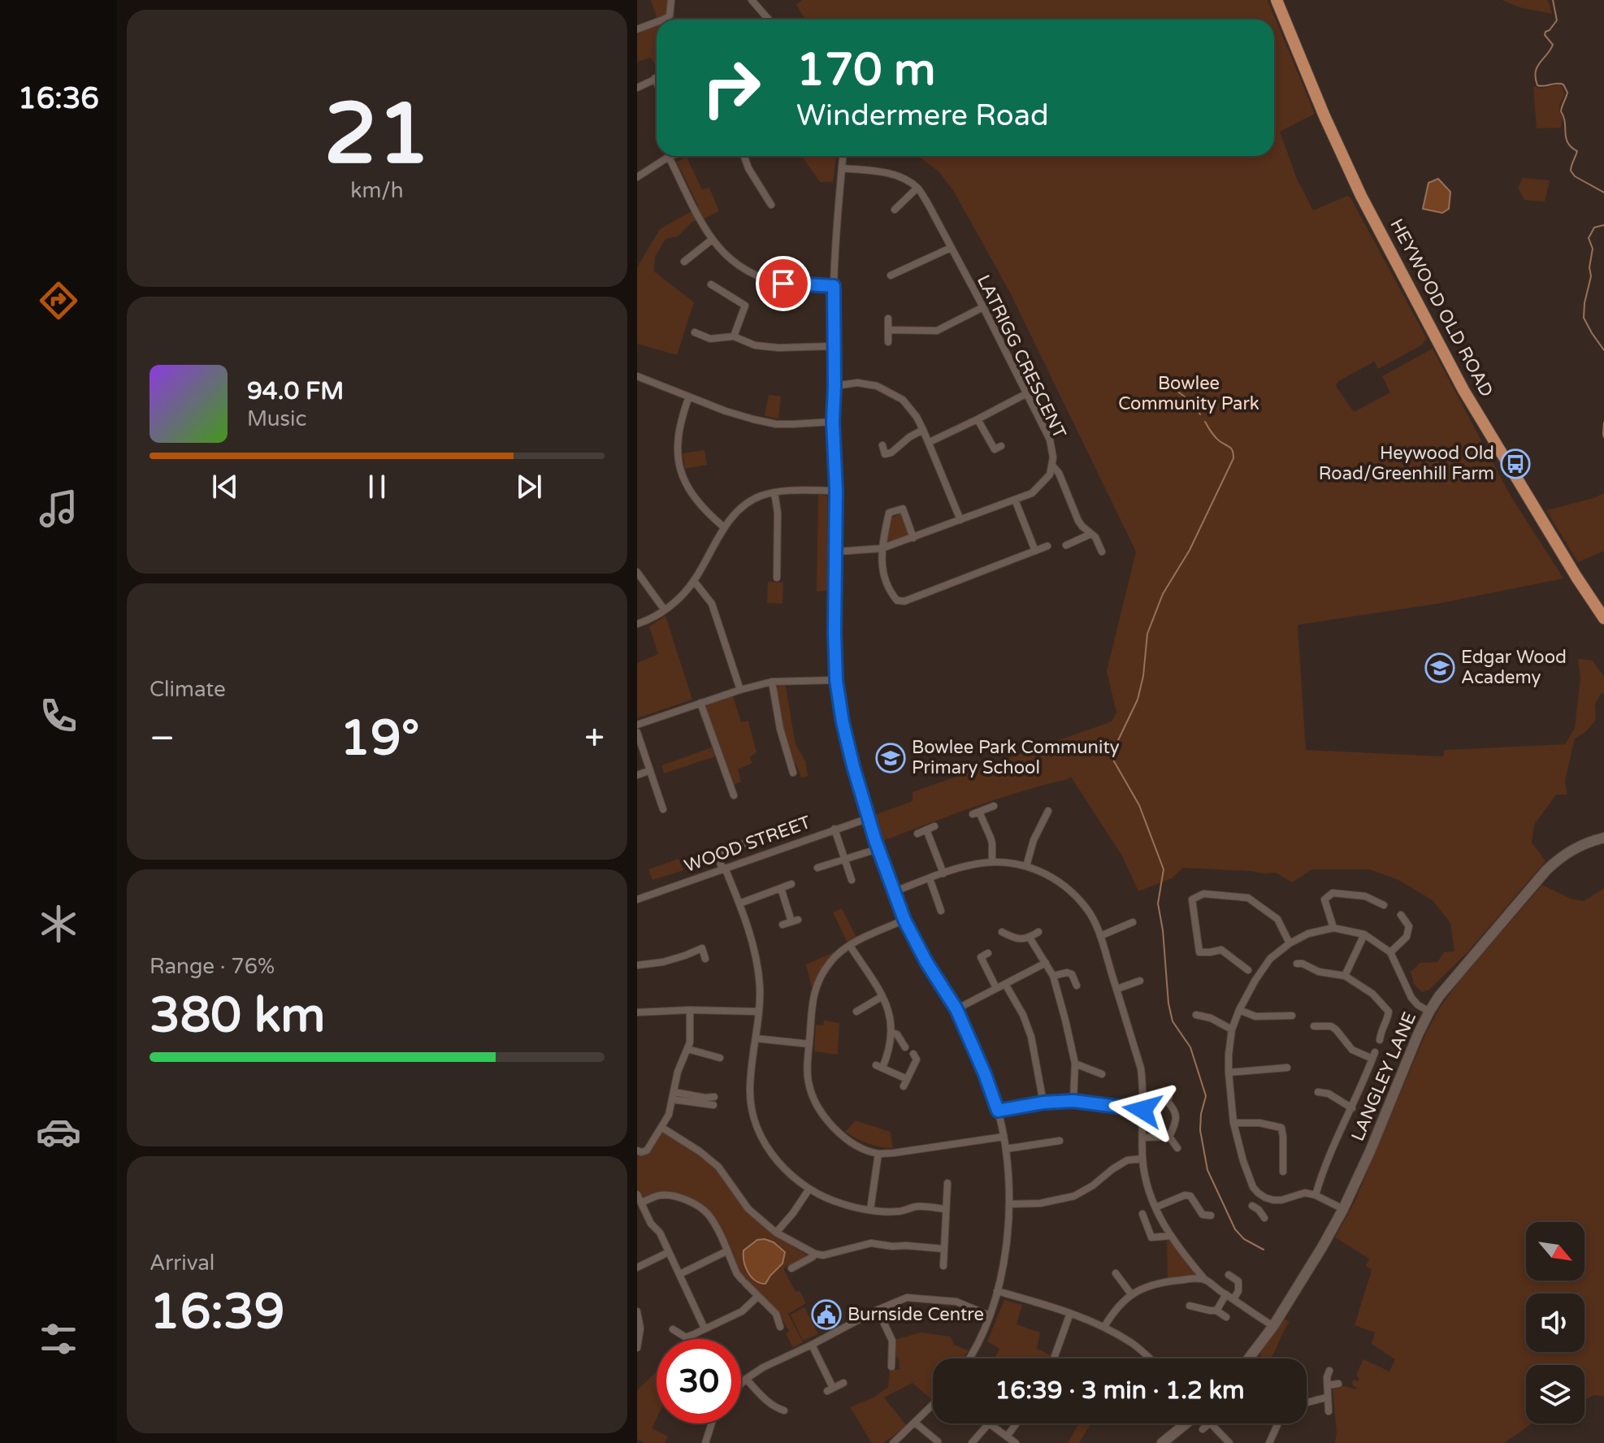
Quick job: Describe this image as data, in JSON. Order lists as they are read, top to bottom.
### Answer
{
  "streets": {
    "main road": ["HEYWOOD OLD ROAD"],
    "street": ["LATRIGG CRESCENT", "WOOD STREET", "LANGLEY LANE"]
  },
  "parks": ["Bowlee Community Park"],
  "places": {
    "bus stop": ["Heywood Old Road/Greenhill Farm"],
    "school or university": ["Edgar Wood Academy", "Bowlee Park Community Primary School"],
    "public building": ["Burnside Centre"]
  },
  "north": "bottom right",
  "page": {
    "tabs": "16:36",
    "tile": [
      ["21", "km/h"],
      "Climate",
      ["Range · 76%", "380 km"],
      ["Arrival", "16:39"]
    ],
    "turn": ["170 m", "Windermere Road"],
    "song": ["94.0 FM", "Music"],
    "heat": ["−", "19°", "+"],
    "limit": "30",
    "trip": "16:39 · 3 min · 1.2 km"
  }
}
